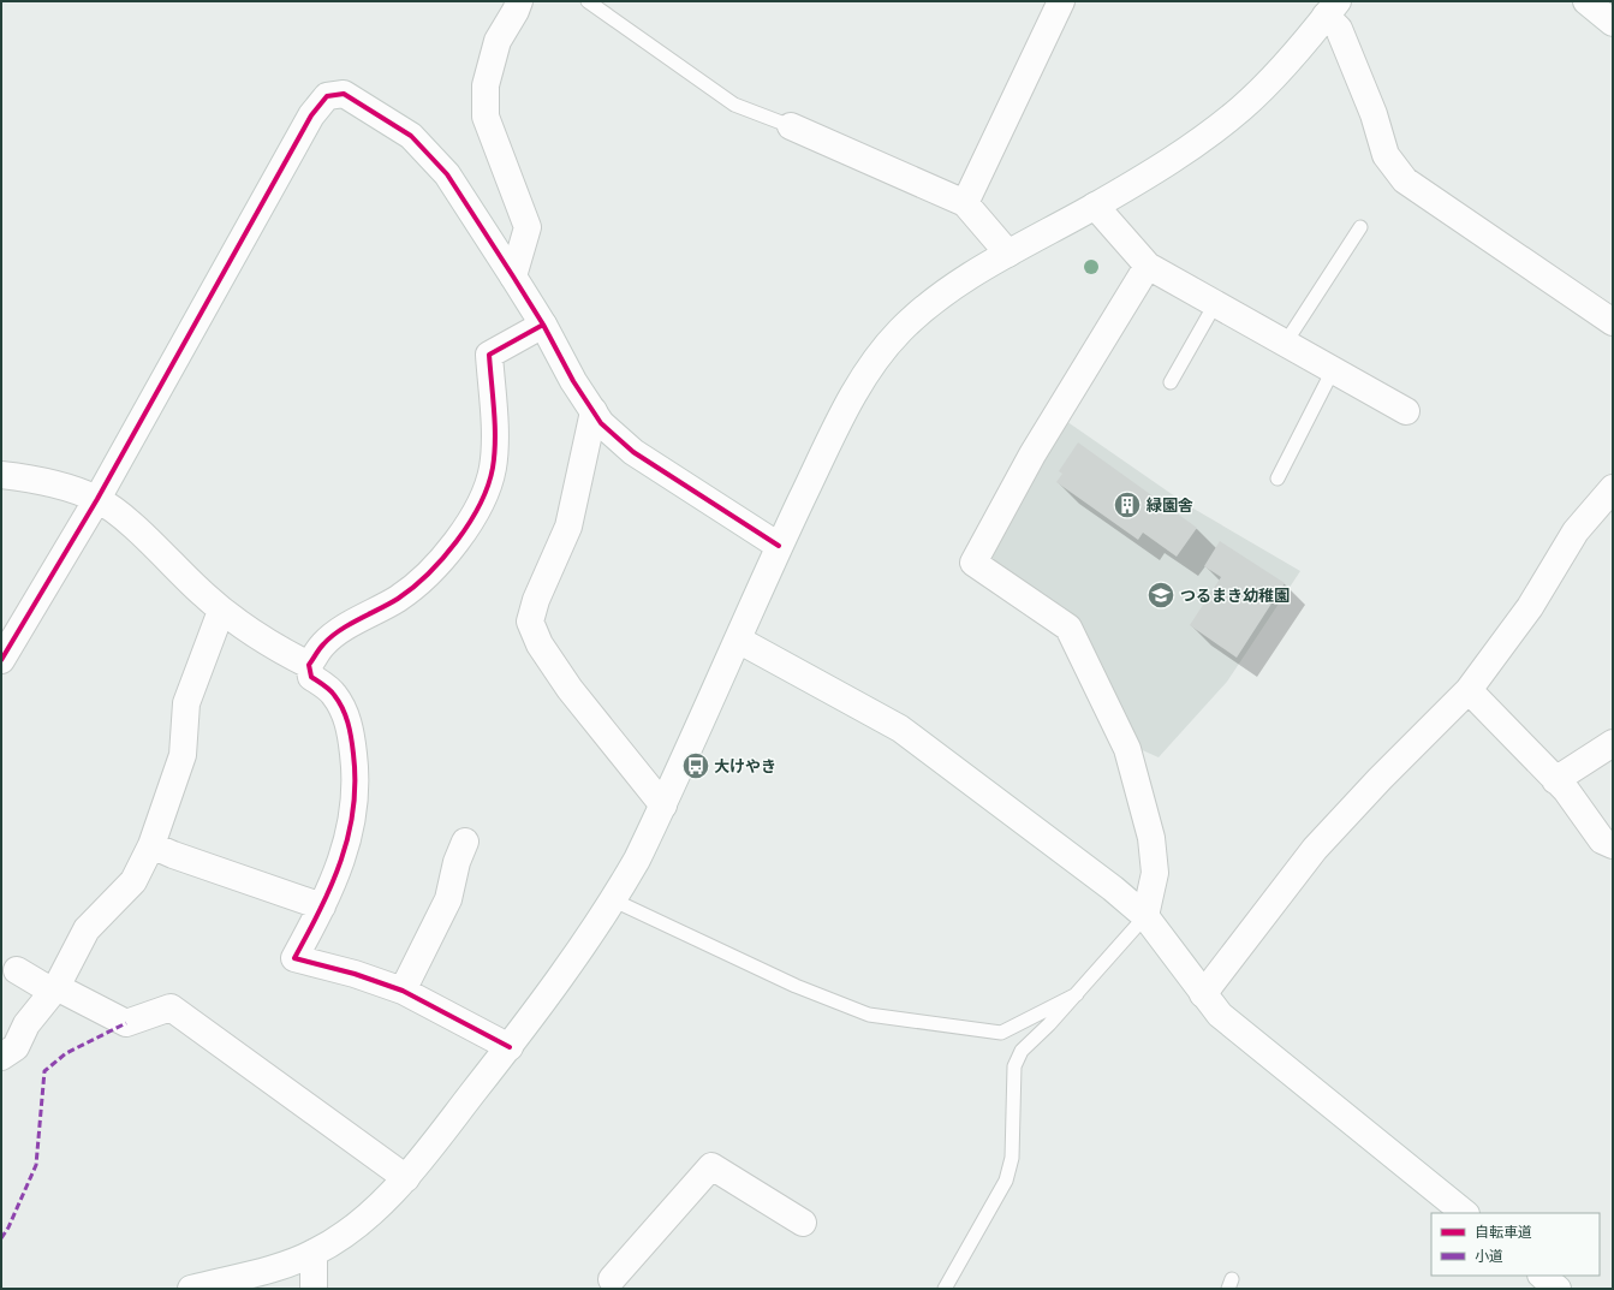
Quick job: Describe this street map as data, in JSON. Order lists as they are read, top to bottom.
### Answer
{
  "places": {
    "building": ["緑園舎"],
    "school or university": ["つるまき幼稚園"],
    "bus stop": ["大けやき"]
  },
  "legend": ["自転車道", "小道"]
}
